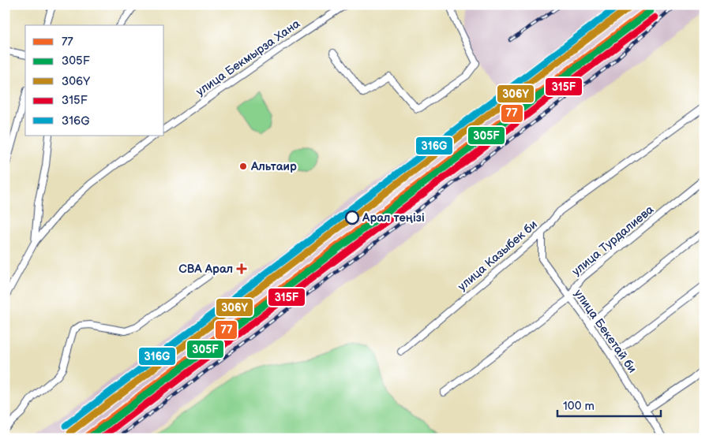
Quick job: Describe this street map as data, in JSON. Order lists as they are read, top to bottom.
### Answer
{
  "streets": {
    "street": [
      "улица Бекмырза Хана",
      "улица Турдалиева",
      "улица Казыбек би",
      "улица Бекетай би"
    ]
  },
  "crossings": [
    ["улица Турдалиева", "улица Бекетай би"],
    ["улица Казыбек би", "улица Бекетай би"]
  ],
  "places": {
    "other": ["Альтаир", "Арал теңізі"],
    "health": ["СВА Арал"]
  },
  "lines": [
    "transit line 77",
    "transit line 306Y",
    "transit line 316G",
    "transit line 305F",
    "transit line 315F"
  ],
  "legend": [
    "77",
    "305F",
    "306Y",
    "315F",
    "316G"
  ],
  "scale_bar": "100 m"
}
